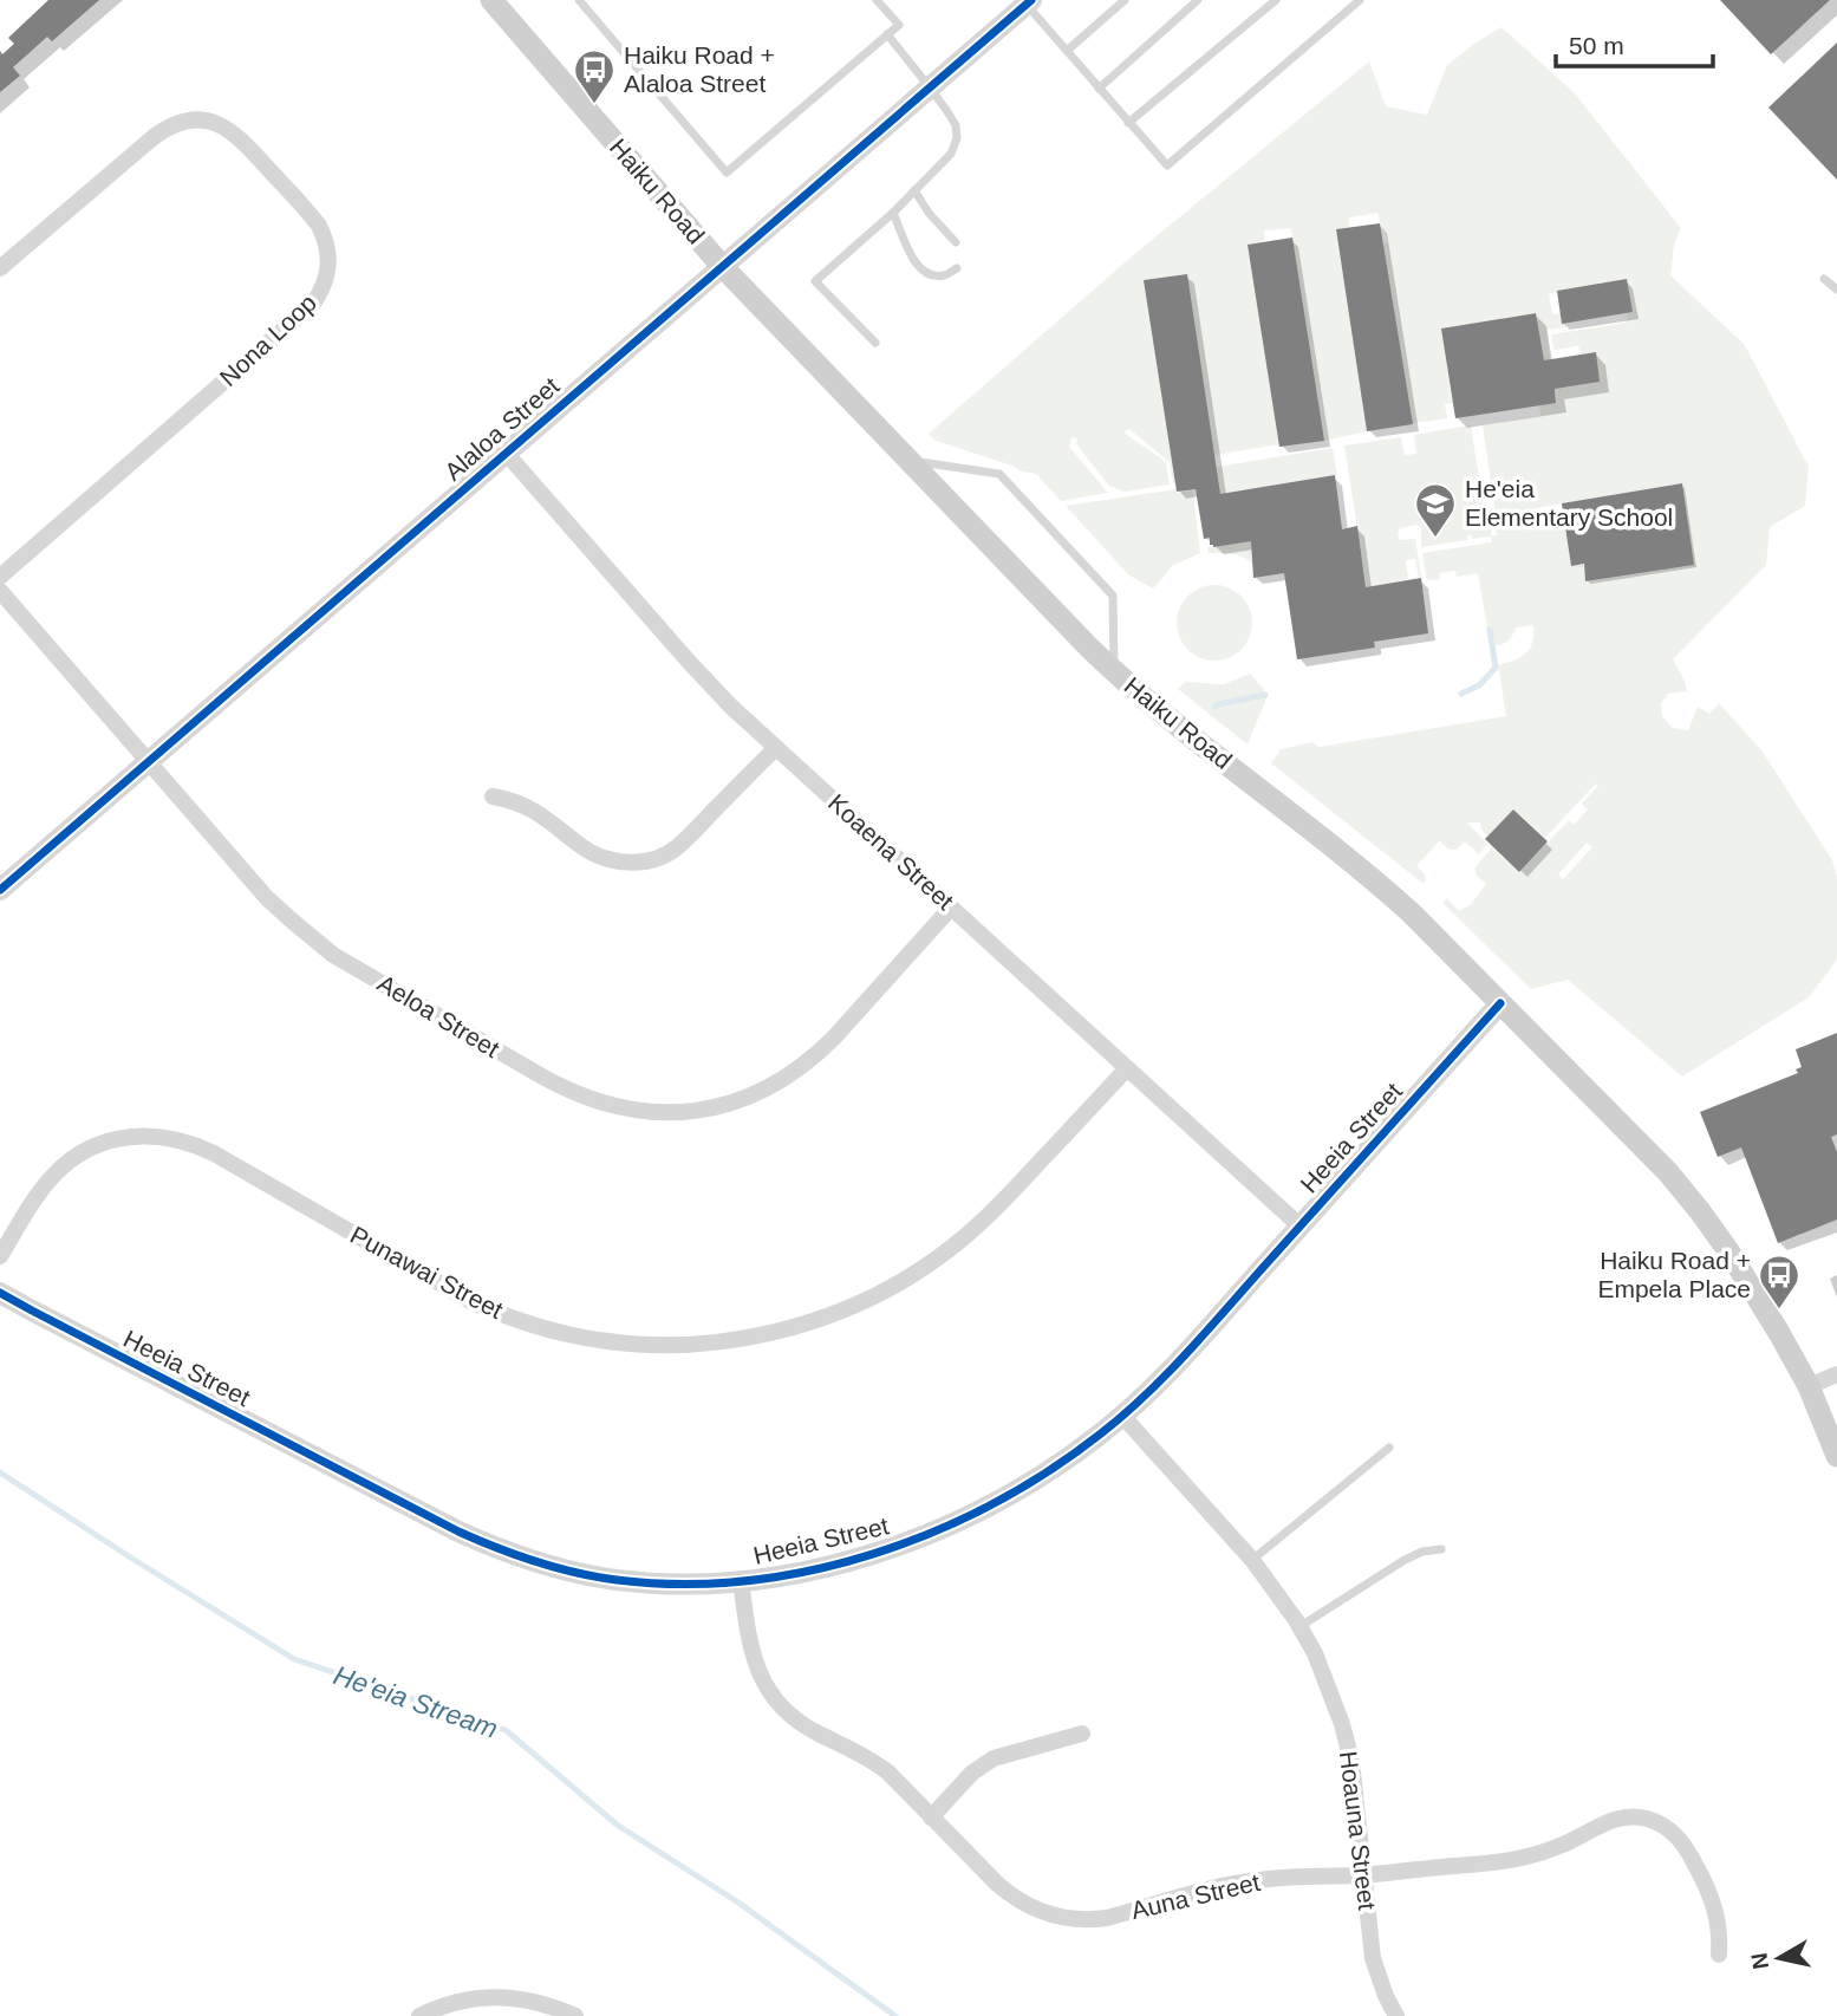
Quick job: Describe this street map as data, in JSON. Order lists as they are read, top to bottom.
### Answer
{
  "streets": {
    "main road": ["Haiku Road"],
    "street": [
      "Nona Loop",
      "Alaloa Street",
      "Koaena Street",
      "Aeloa Street",
      "Heeia Street",
      "Punawai Street",
      "Hoauna Street",
      "Auna Street"
    ]
  },
  "crossings": [
    ["Haiku Road", "Alaloa Street"],
    ["Haiku Road", "Heeia Street"],
    ["Alaloa Street", "Koaena Street"],
    ["Alaloa Street", "Aeloa Street"],
    ["Koaena Street", "Aeloa Street"],
    ["Koaena Street", "Heeia Street"],
    ["Koaena Street", "Punawai Street"],
    ["Heeia Street", "Hoauna Street"],
    ["Heeia Street", "Auna Street"],
    ["Hoauna Street", "Auna Street"]
  ],
  "water": ["He'eia Stream"],
  "places": {
    "bus stop": ["Haiku Road + Alaloa Street", "Haiku Road + Empela Place"],
    "school or university": ["He'eia Elementary School"]
  },
  "scale_bar": "50 m",
  "north": "left"
}
